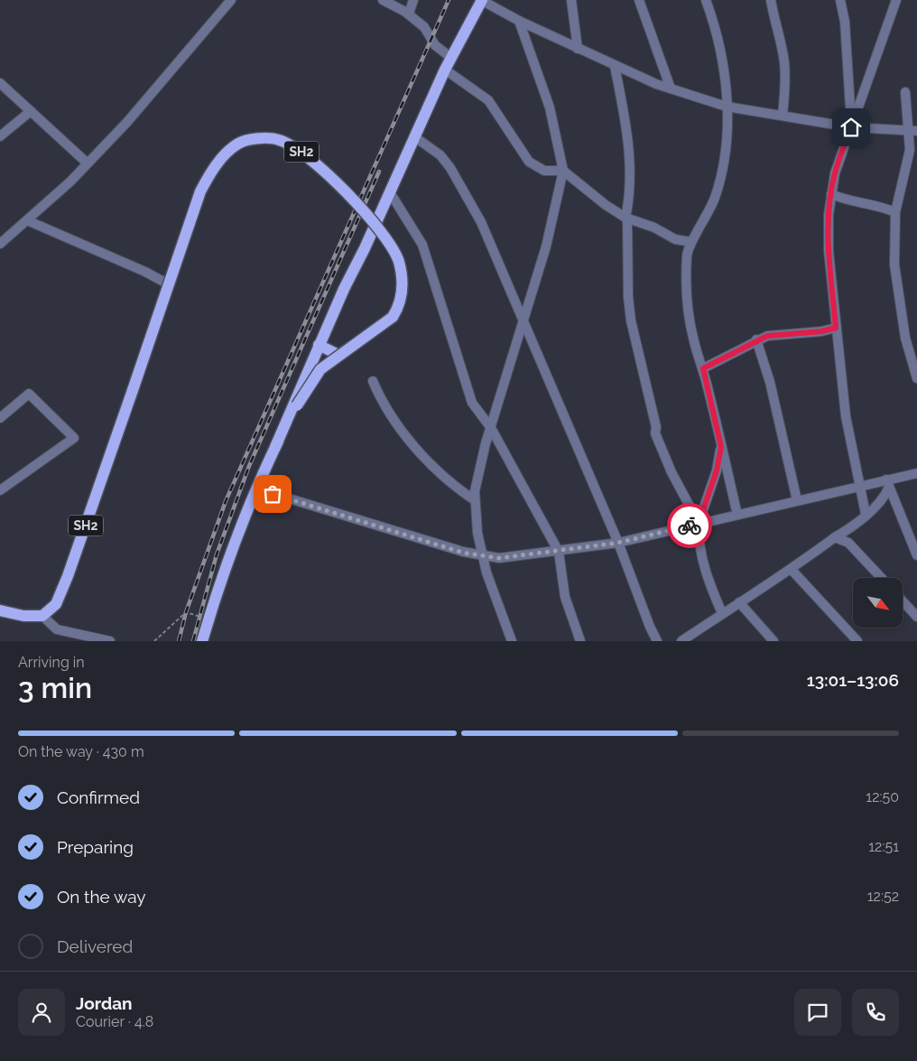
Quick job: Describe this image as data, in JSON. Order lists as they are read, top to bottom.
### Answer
{
  "streets": {
    "main road": ["SH2"]
  },
  "north": "bottom right",
  "page": {
    "heading": ["3 min", "Arriving in", "13:01–13:06"],
    "panel": ["Jordan", "Courier · 4.8"],
    "bar": "On the way · 430 m",
    "list": [
      ["Confirmed", "12:50"],
      ["Preparing", "12:51"],
      ["On the way", "12:52"],
      "Delivered"
    ]
  }
}
